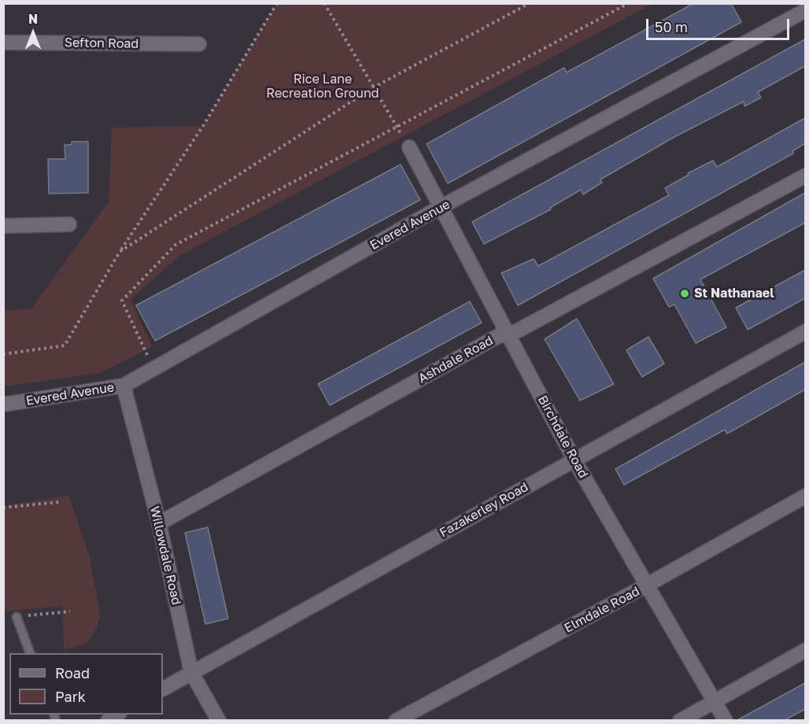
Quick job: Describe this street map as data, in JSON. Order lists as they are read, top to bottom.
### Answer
{
  "streets": {
    "street": [
      "Sefton Road",
      "Evered Avenue",
      "Ashdale Road",
      "Birchdale Road",
      "Fazakerley Road",
      "Willowdale Road",
      "Elmdale Road"
    ]
  },
  "crossings": [
    ["Evered Avenue", "Birchdale Road"],
    ["Evered Avenue", "Willowdale Road"],
    ["Ashdale Road", "Birchdale Road"],
    ["Ashdale Road", "Willowdale Road"],
    ["Birchdale Road", "Fazakerley Road"],
    ["Birchdale Road", "Elmdale Road"],
    ["Fazakerley Road", "Willowdale Road"]
  ],
  "parks": ["Rice Lane Recreation Ground"],
  "places": ["St Nathanael"],
  "legend": ["Road", "Park"],
  "scale_bar": "50 m",
  "north": "top"
}
